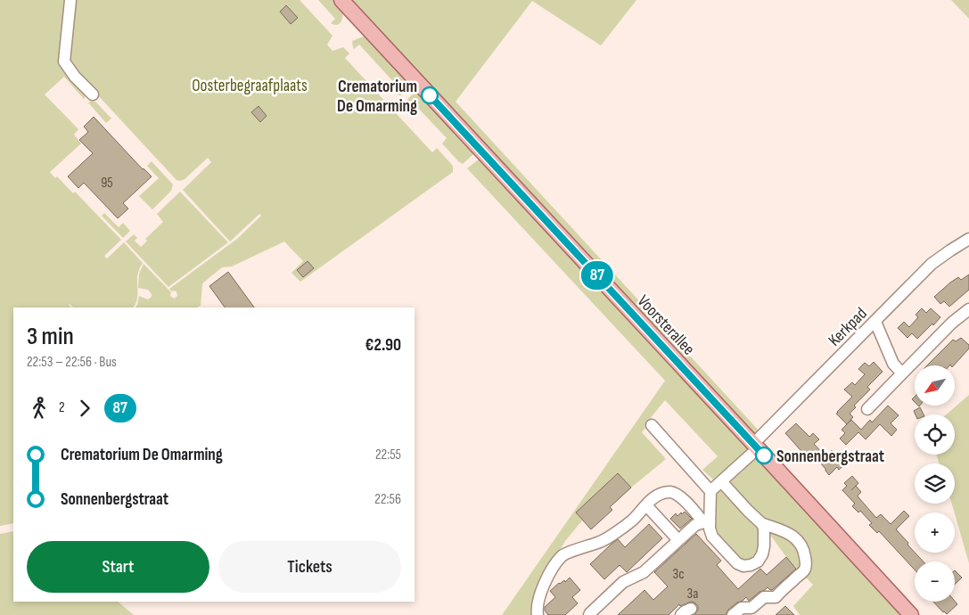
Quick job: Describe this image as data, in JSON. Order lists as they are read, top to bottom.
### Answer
{
  "streets": {
    "main road": ["Voorsterallee"],
    "street": ["Kerkpad"]
  },
  "crossings": [
    ["Voorsterallee", "Kerkpad"]
  ],
  "parks": ["Oosterbegraafplaats"],
  "places": ["Crematorium De Omarming", "Sonnenbergstraat"],
  "lines": ["bus line 87"],
  "house_numbers": ["95", "3c", "3a"],
  "north": "bottom left",
  "page": {
    "on_map": "87",
    "heading": ["3 min", "22:53 – 22:56 · Bus", "€2.90"],
    "map_buttons": ["+", "−"],
    "legs": ["2", "87"],
    "list": [
      {
        "name": "Crematorium De Omarming",
        "value": "22:55"
      },
      {
        "name": "Sonnenbergstraat",
        "value": "22:56"
      }
    ],
    "buttons": ["Start", "Tickets"]
  }
}
